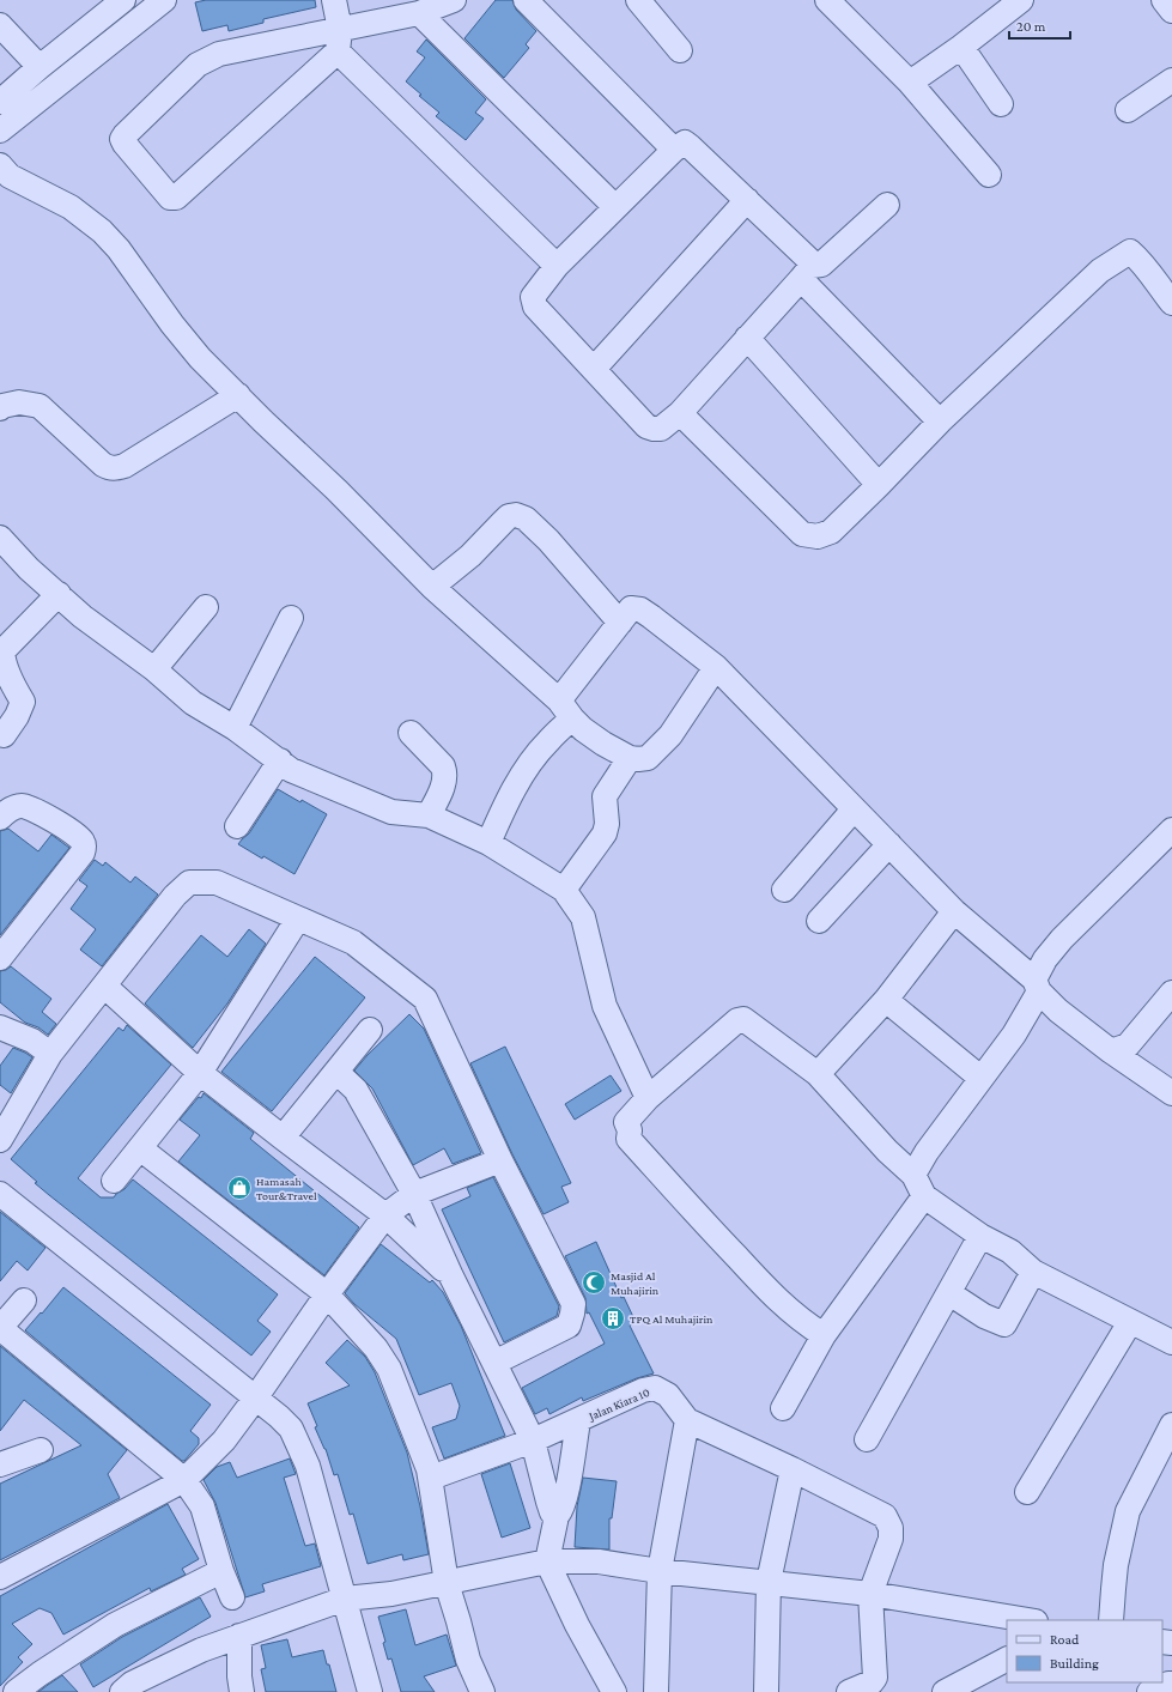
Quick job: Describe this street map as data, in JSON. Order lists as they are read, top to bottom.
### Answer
{
  "streets": {
    "street": ["Jalan Kiara 10"]
  },
  "places": {
    "shop": ["Hamasah Tour&Travel"],
    "mosque": ["Masjid Al Muhajirin"],
    "building": ["TPQ Al Muhajirin"]
  },
  "legend": ["Road", "Building"],
  "scale_bar": "20 m"
}
